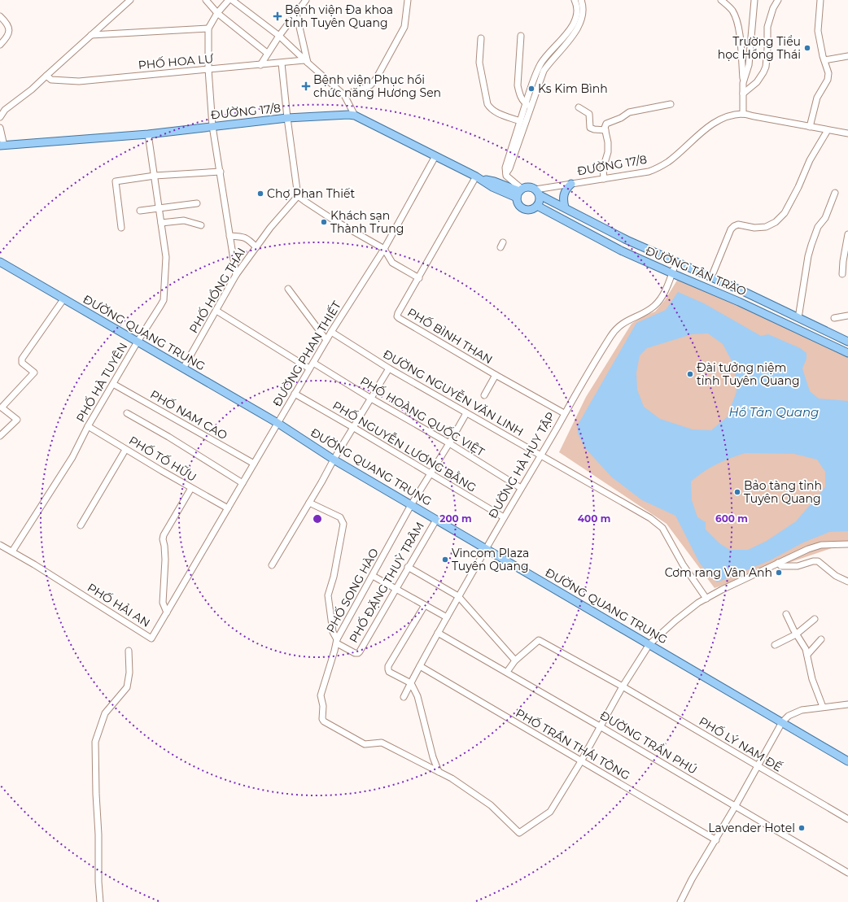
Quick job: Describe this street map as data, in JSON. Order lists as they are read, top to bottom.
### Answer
{
  "streets": {
    "main road": ["ĐƯỜNG 17/8", "ĐƯỜNG TÂN TRÀO", "ĐƯỜNG QUANG TRUNG"],
    "street": [
      "PHỐ HOA LƯ",
      "PHỐ HỒNG THÁI",
      "PHỐ BÌNH THAN",
      "ĐƯỜNG PHAN THIẾT",
      "PHỐ HÀ TUYÊN",
      "ĐƯỜNG NGUYỄN VĂN LINH",
      "PHỐ NAM CAO",
      "PHỐ HOÀNG QUỐC VIỆT",
      "PHỐ NGUYỄN LƯƠNG BẰNG",
      "PHỐ TỐ HỮU",
      "ĐƯỜNG HÀ HUY TẬP",
      "PHỐ ĐẶNG THUỲ TRÂM",
      "PHỐ SONG HÀO",
      "PHỐ HẢI AN",
      "ĐƯỜNG TRẦN PHÚ",
      "PHỐ TRẦN THÁI TÔNG",
      "PHỐ LÝ NAM ĐẾ"
    ]
  },
  "crossings": [
    ["ĐƯỜNG 17/8", "ĐƯỜNG TÂN TRÀO"],
    ["ĐƯỜNG 17/8", "PHỐ BÌNH THAN"],
    ["ĐƯỜNG 17/8", "ĐƯỜNG PHAN THIẾT"],
    ["ĐƯỜNG 17/8", "PHỐ HÀ TUYÊN"],
    ["ĐƯỜNG TÂN TRÀO", "ĐƯỜNG HÀ HUY TẬP"],
    ["PHỐ HỒNG THÁI", "ĐƯỜNG QUANG TRUNG"],
    ["ĐƯỜNG QUANG TRUNG", "ĐƯỜNG PHAN THIẾT"],
    ["ĐƯỜNG QUANG TRUNG", "PHỐ HÀ TUYÊN"],
    ["ĐƯỜNG QUANG TRUNG", "ĐƯỜNG HÀ HUY TẬP"],
    ["ĐƯỜNG QUANG TRUNG", "PHỐ ĐẶNG THUỲ TRÂM"],
    ["ĐƯỜNG QUANG TRUNG", "PHỐ SONG HÀO"],
    ["PHỐ BÌNH THAN", "ĐƯỜNG HÀ HUY TẬP"],
    ["ĐƯỜNG PHAN THIẾT", "ĐƯỜNG NGUYỄN VĂN LINH"],
    ["ĐƯỜNG PHAN THIẾT", "PHỐ NAM CAO"],
    ["ĐƯỜNG PHAN THIẾT", "PHỐ HOÀNG QUỐC VIỆT"],
    ["ĐƯỜNG PHAN THIẾT", "PHỐ NGUYỄN LƯƠNG BẰNG"],
    ["ĐƯỜNG PHAN THIẾT", "PHỐ TỐ HỮU"],
    ["ĐƯỜNG PHAN THIẾT", "PHỐ HẢI AN"],
    ["PHỐ HÀ TUYÊN", "PHỐ NAM CAO"],
    ["PHỐ HÀ TUYÊN", "PHỐ TỐ HỮU"],
    ["PHỐ HÀ TUYÊN", "PHỐ HẢI AN"],
    ["ĐƯỜNG NGUYỄN VĂN LINH", "ĐƯỜNG HÀ HUY TẬP"],
    ["ĐƯỜNG NGUYỄN VĂN LINH", "PHỐ SONG HÀO"],
    ["PHỐ HOÀNG QUỐC VIỆT", "ĐƯỜNG HÀ HUY TẬP"],
    ["PHỐ HOÀNG QUỐC VIỆT", "PHỐ SONG HÀO"],
    ["PHỐ NGUYỄN LƯƠNG BẰNG", "ĐƯỜNG HÀ HUY TẬP"],
    ["PHỐ NGUYỄN LƯƠNG BẰNG", "PHỐ SONG HÀO"],
    ["ĐƯỜNG HÀ HUY TẬP", "ĐƯỜNG TRẦN PHÚ"],
    ["ĐƯỜNG HÀ HUY TẬP", "PHỐ TRẦN THÁI TÔNG"],
    ["PHỐ ĐẶNG THUỲ TRÂM", "PHỐ SONG HÀO"],
    ["PHỐ SONG HÀO", "PHỐ TRẦN THÁI TÔNG"]
  ],
  "water": ["Hồ Tân Quang"],
  "places": {
    "health": ["Bệnh viện Đa khoa tỉnh Tuyên Quang", "Bệnh viện Phục hồi chức năng Hương Sen"],
    "other": [
      "Trường Tiểu học Hồng Thái",
      "Ks Kim Bình",
      "Chợ Phan Thiết",
      "Khách sạn Thành Trung",
      "Đài tưởng niệm tỉnh Tuyên Quang",
      "Bảo tàng tỉnh Tuyên Quang",
      "Vincom Plaza Tuyên Quang",
      "Cơm rang Vân Anh",
      "Lavender Hotel"
    ]
  },
  "rings": ["200 m", "400 m", "600 m"]
}
